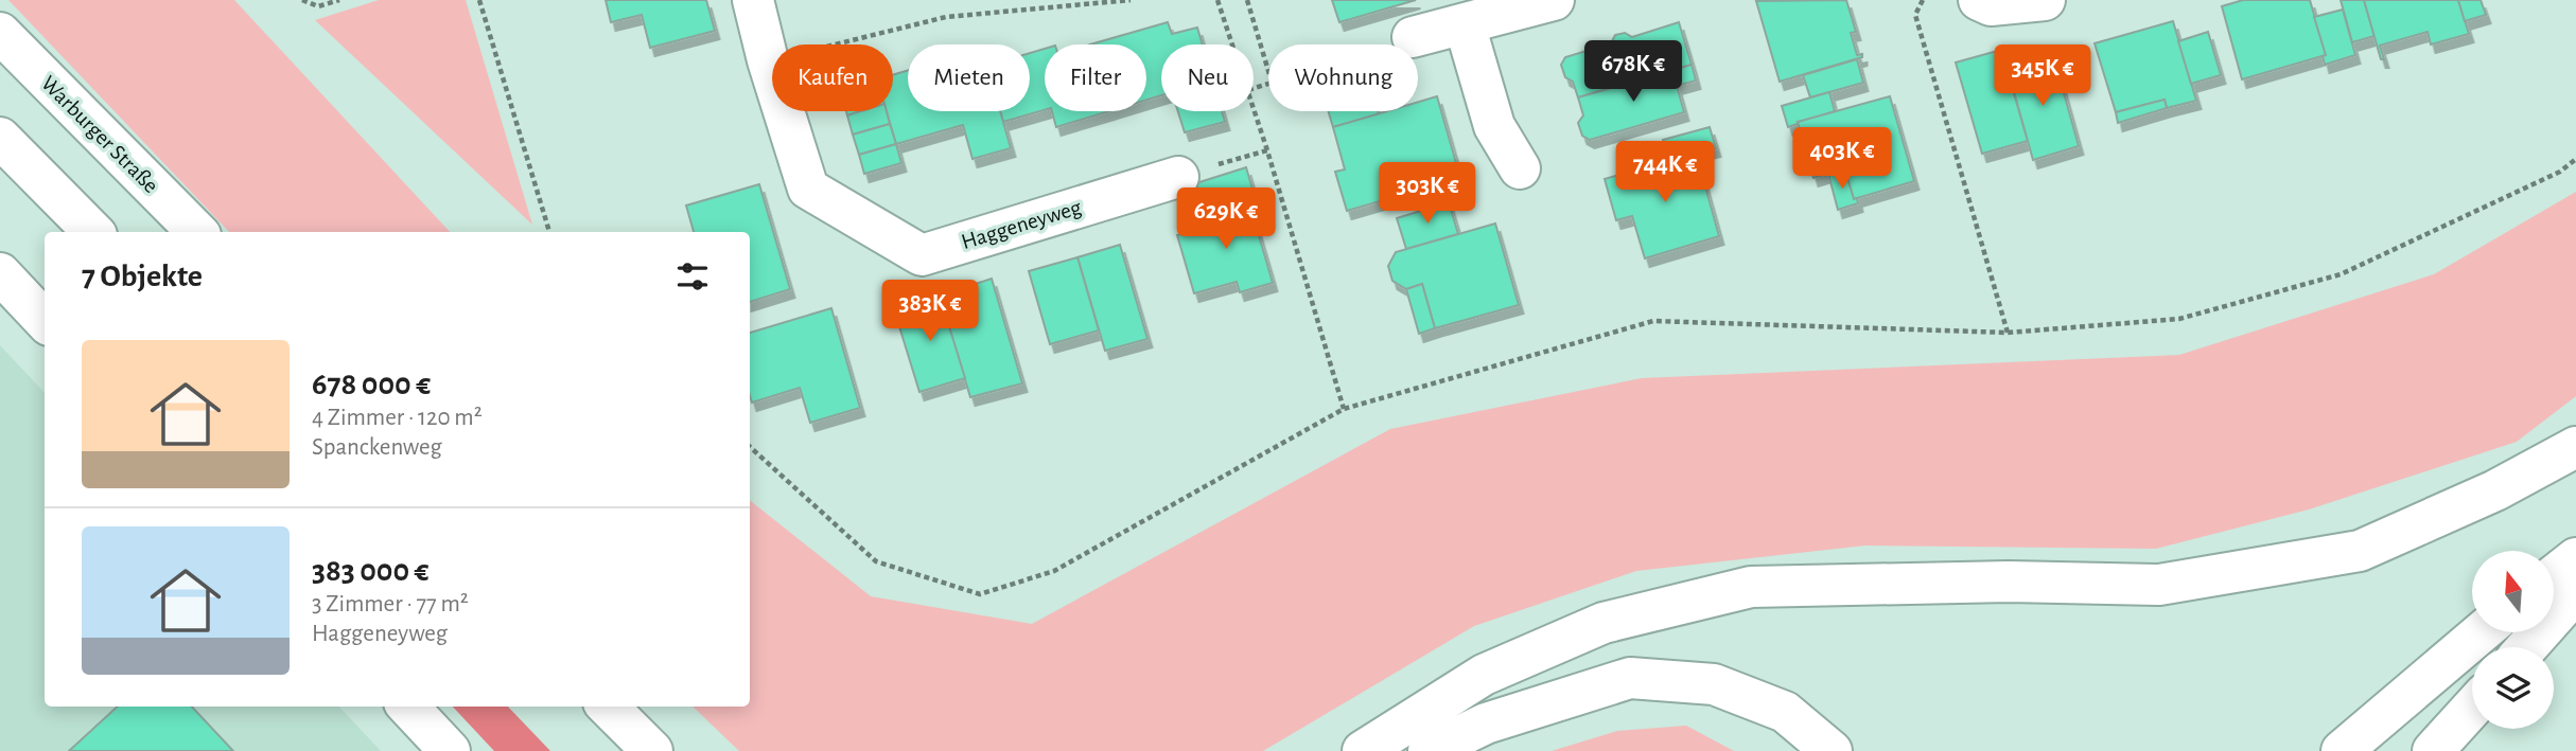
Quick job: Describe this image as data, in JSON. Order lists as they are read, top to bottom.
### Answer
{
  "streets": {
    "main road": ["Warburger Straße", "Haggeneyweg"]
  },
  "north": "top",
  "page": {
    "price": [
      "678K €",
      "345K €",
      "403K €",
      "744K €",
      "303K €",
      "629K €",
      "383K €"
    ],
    "chip": [
      "Kaufen",
      "Mieten",
      "Filter",
      "Neu",
      "Wohnung"
    ],
    "heading": "7 Objekte",
    "list": [
      {
        "name": "678 000 €",
        "note": "4 Zimmer · 120 m² · Spanckenweg"
      },
      {
        "name": "383 000 €",
        "note": "3 Zimmer · 77 m² · Haggeneyweg"
      }
    ]
  }
}
